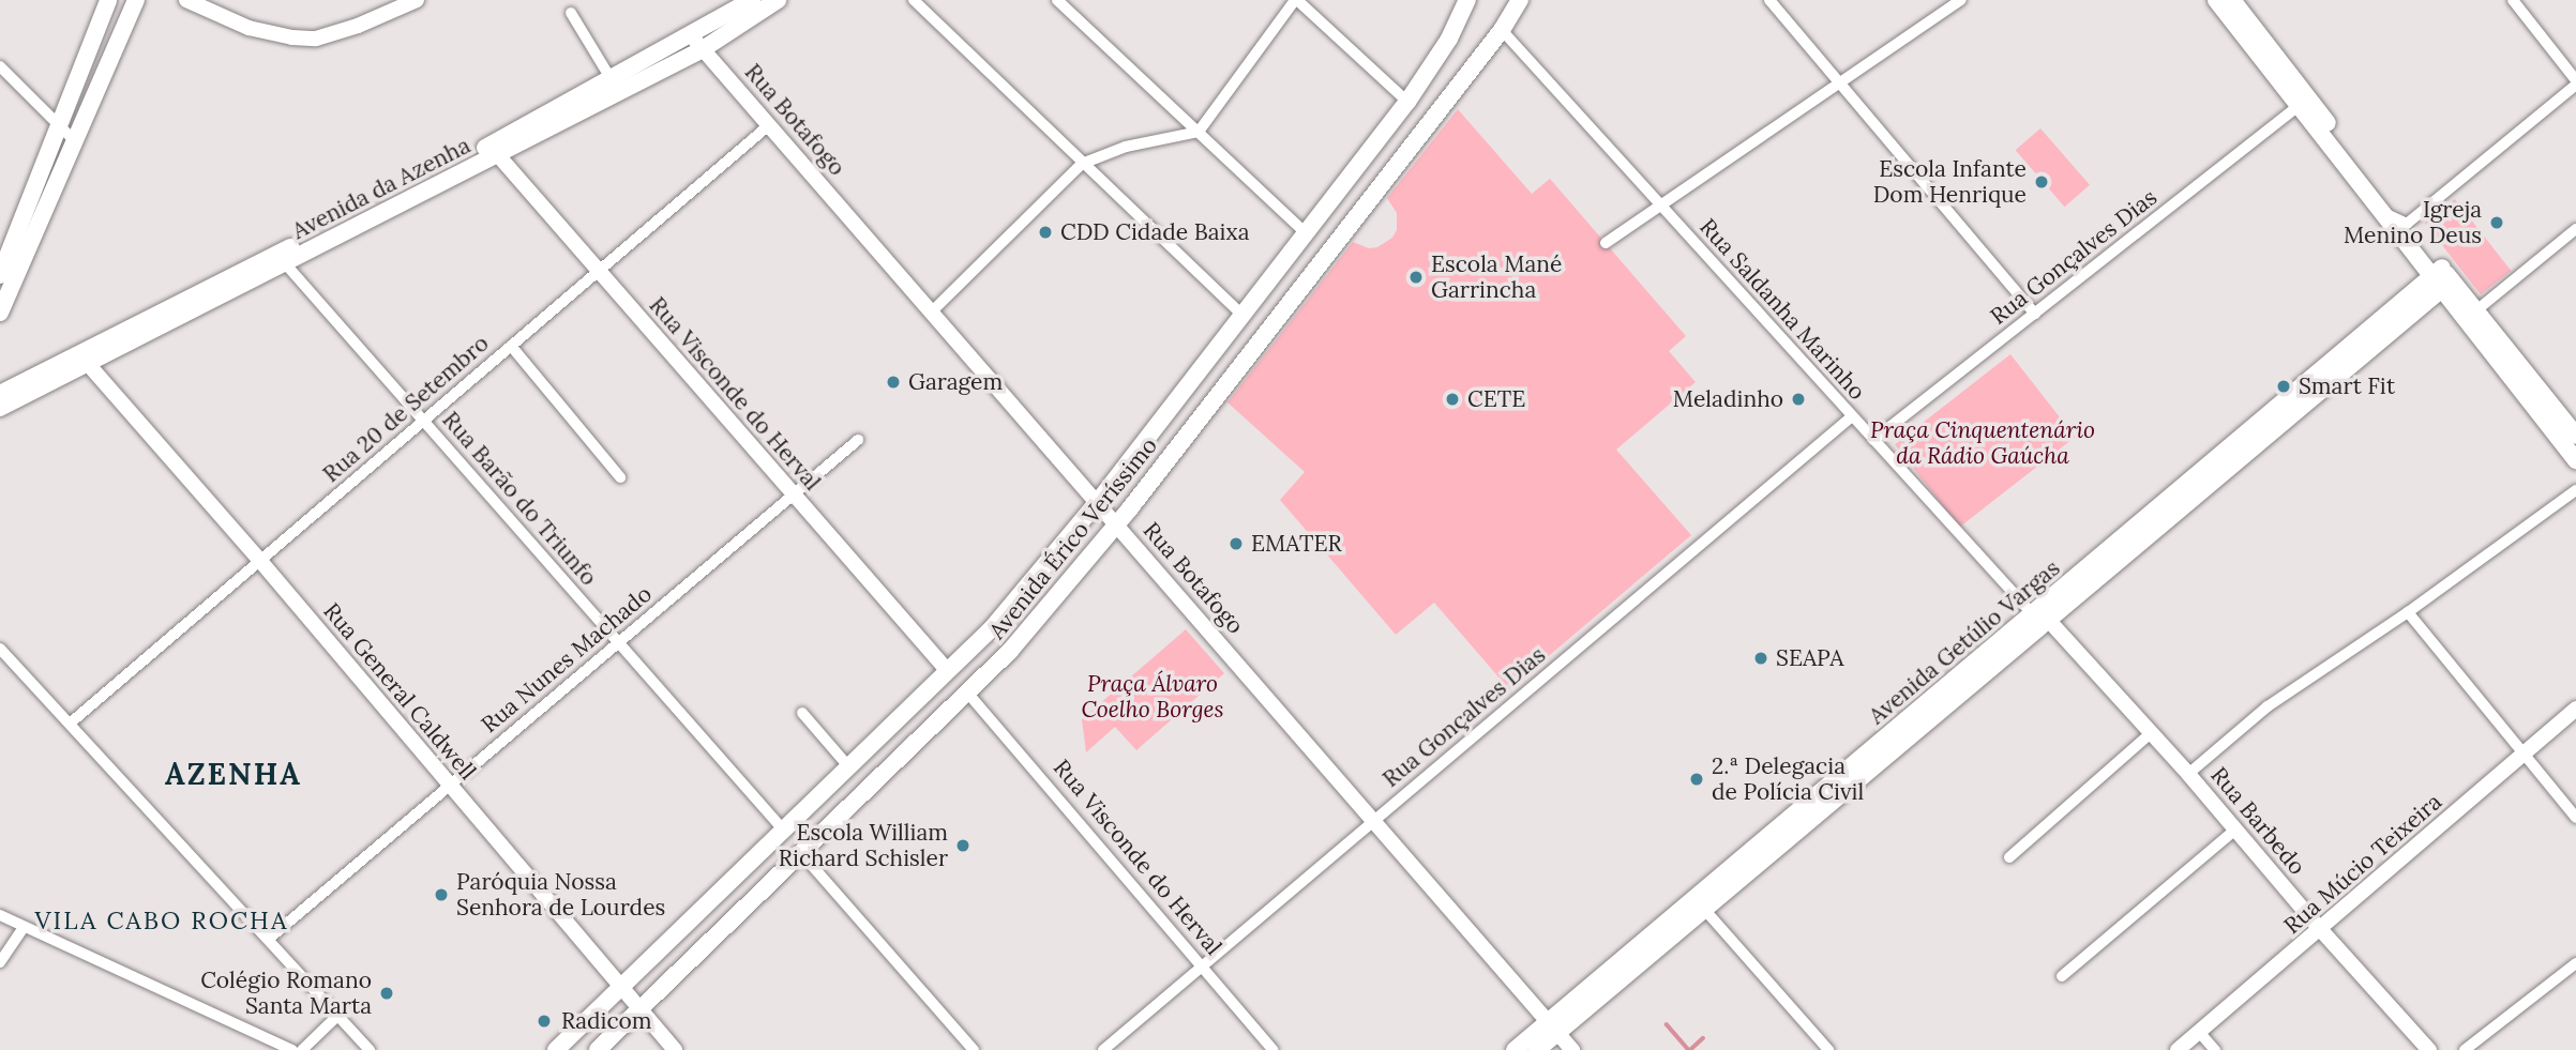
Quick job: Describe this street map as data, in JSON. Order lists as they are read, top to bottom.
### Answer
{
  "streets": {
    "main road": ["Avenida da Azenha", "Avenida Érico Veríssimo", "Avenida Getúlio Vargas"],
    "street": [
      "Rua Botafogo",
      "Rua Gonçalves Dias",
      "Rua Saldanha Marinho",
      "Rua Visconde do Herval",
      "Rua 20 de Setembro",
      "Rua Barão do Triunfo",
      "Rua Nunes Machado",
      "Rua General Caldwell",
      "Rua Barbedo",
      "Rua Múcio Teixeira"
    ]
  },
  "crossings": [
    ["Rua Botafogo", "Avenida da Azenha"],
    ["Rua Botafogo", "Rua Gonçalves Dias"],
    ["Rua Botafogo", "Rua 20 de Setembro"],
    ["Rua Botafogo", "Avenida Érico Veríssimo"],
    ["Rua Botafogo", "Avenida Getúlio Vargas"],
    ["Avenida da Azenha", "Rua Visconde do Herval"],
    ["Avenida da Azenha", "Rua Barão do Triunfo"],
    ["Avenida da Azenha", "Rua General Caldwell"],
    ["Rua Gonçalves Dias", "Rua Saldanha Marinho"],
    ["Rua Gonçalves Dias", "Rua Visconde do Herval"],
    ["Rua Saldanha Marinho", "Avenida Érico Veríssimo"],
    ["Rua Saldanha Marinho", "Avenida Getúlio Vargas"],
    ["Rua Visconde do Herval", "Rua 20 de Setembro"],
    ["Rua Visconde do Herval", "Avenida Érico Veríssimo"],
    ["Rua Visconde do Herval", "Rua Nunes Machado"],
    ["Rua 20 de Setembro", "Rua Barão do Triunfo"],
    ["Rua 20 de Setembro", "Rua General Caldwell"],
    ["Rua Barão do Triunfo", "Avenida Érico Veríssimo"],
    ["Rua Barão do Triunfo", "Rua Nunes Machado"],
    ["Avenida Érico Veríssimo", "Rua General Caldwell"],
    ["Avenida Getúlio Vargas", "Rua Barbedo"],
    ["Rua Nunes Machado", "Rua General Caldwell"],
    ["Rua Barbedo", "Rua Múcio Teixeira"]
  ],
  "districts": ["AZENHA", "VILA CABO ROCHA"],
  "parks": ["Praça Cinquentenário da Rádio Gaúcha", "Praça Álvaro Coelho Borges"],
  "places": [
    "Escola Infante Dom Henrique",
    "Igreja Menino Deus",
    "CDD Cidade Baixa",
    "Escola Mané Garrincha",
    "Garagem",
    "Smart Fit",
    "CETE",
    "Meladinho",
    "EMATER",
    "SEAPA",
    "2.ª Delegacia de Polícia Civil",
    "Escola William Richard Schisler",
    "Paróquia Nossa Senhora de Lourdes",
    "Colégio Romano Santa Marta",
    "Radicom"
  ]
}
